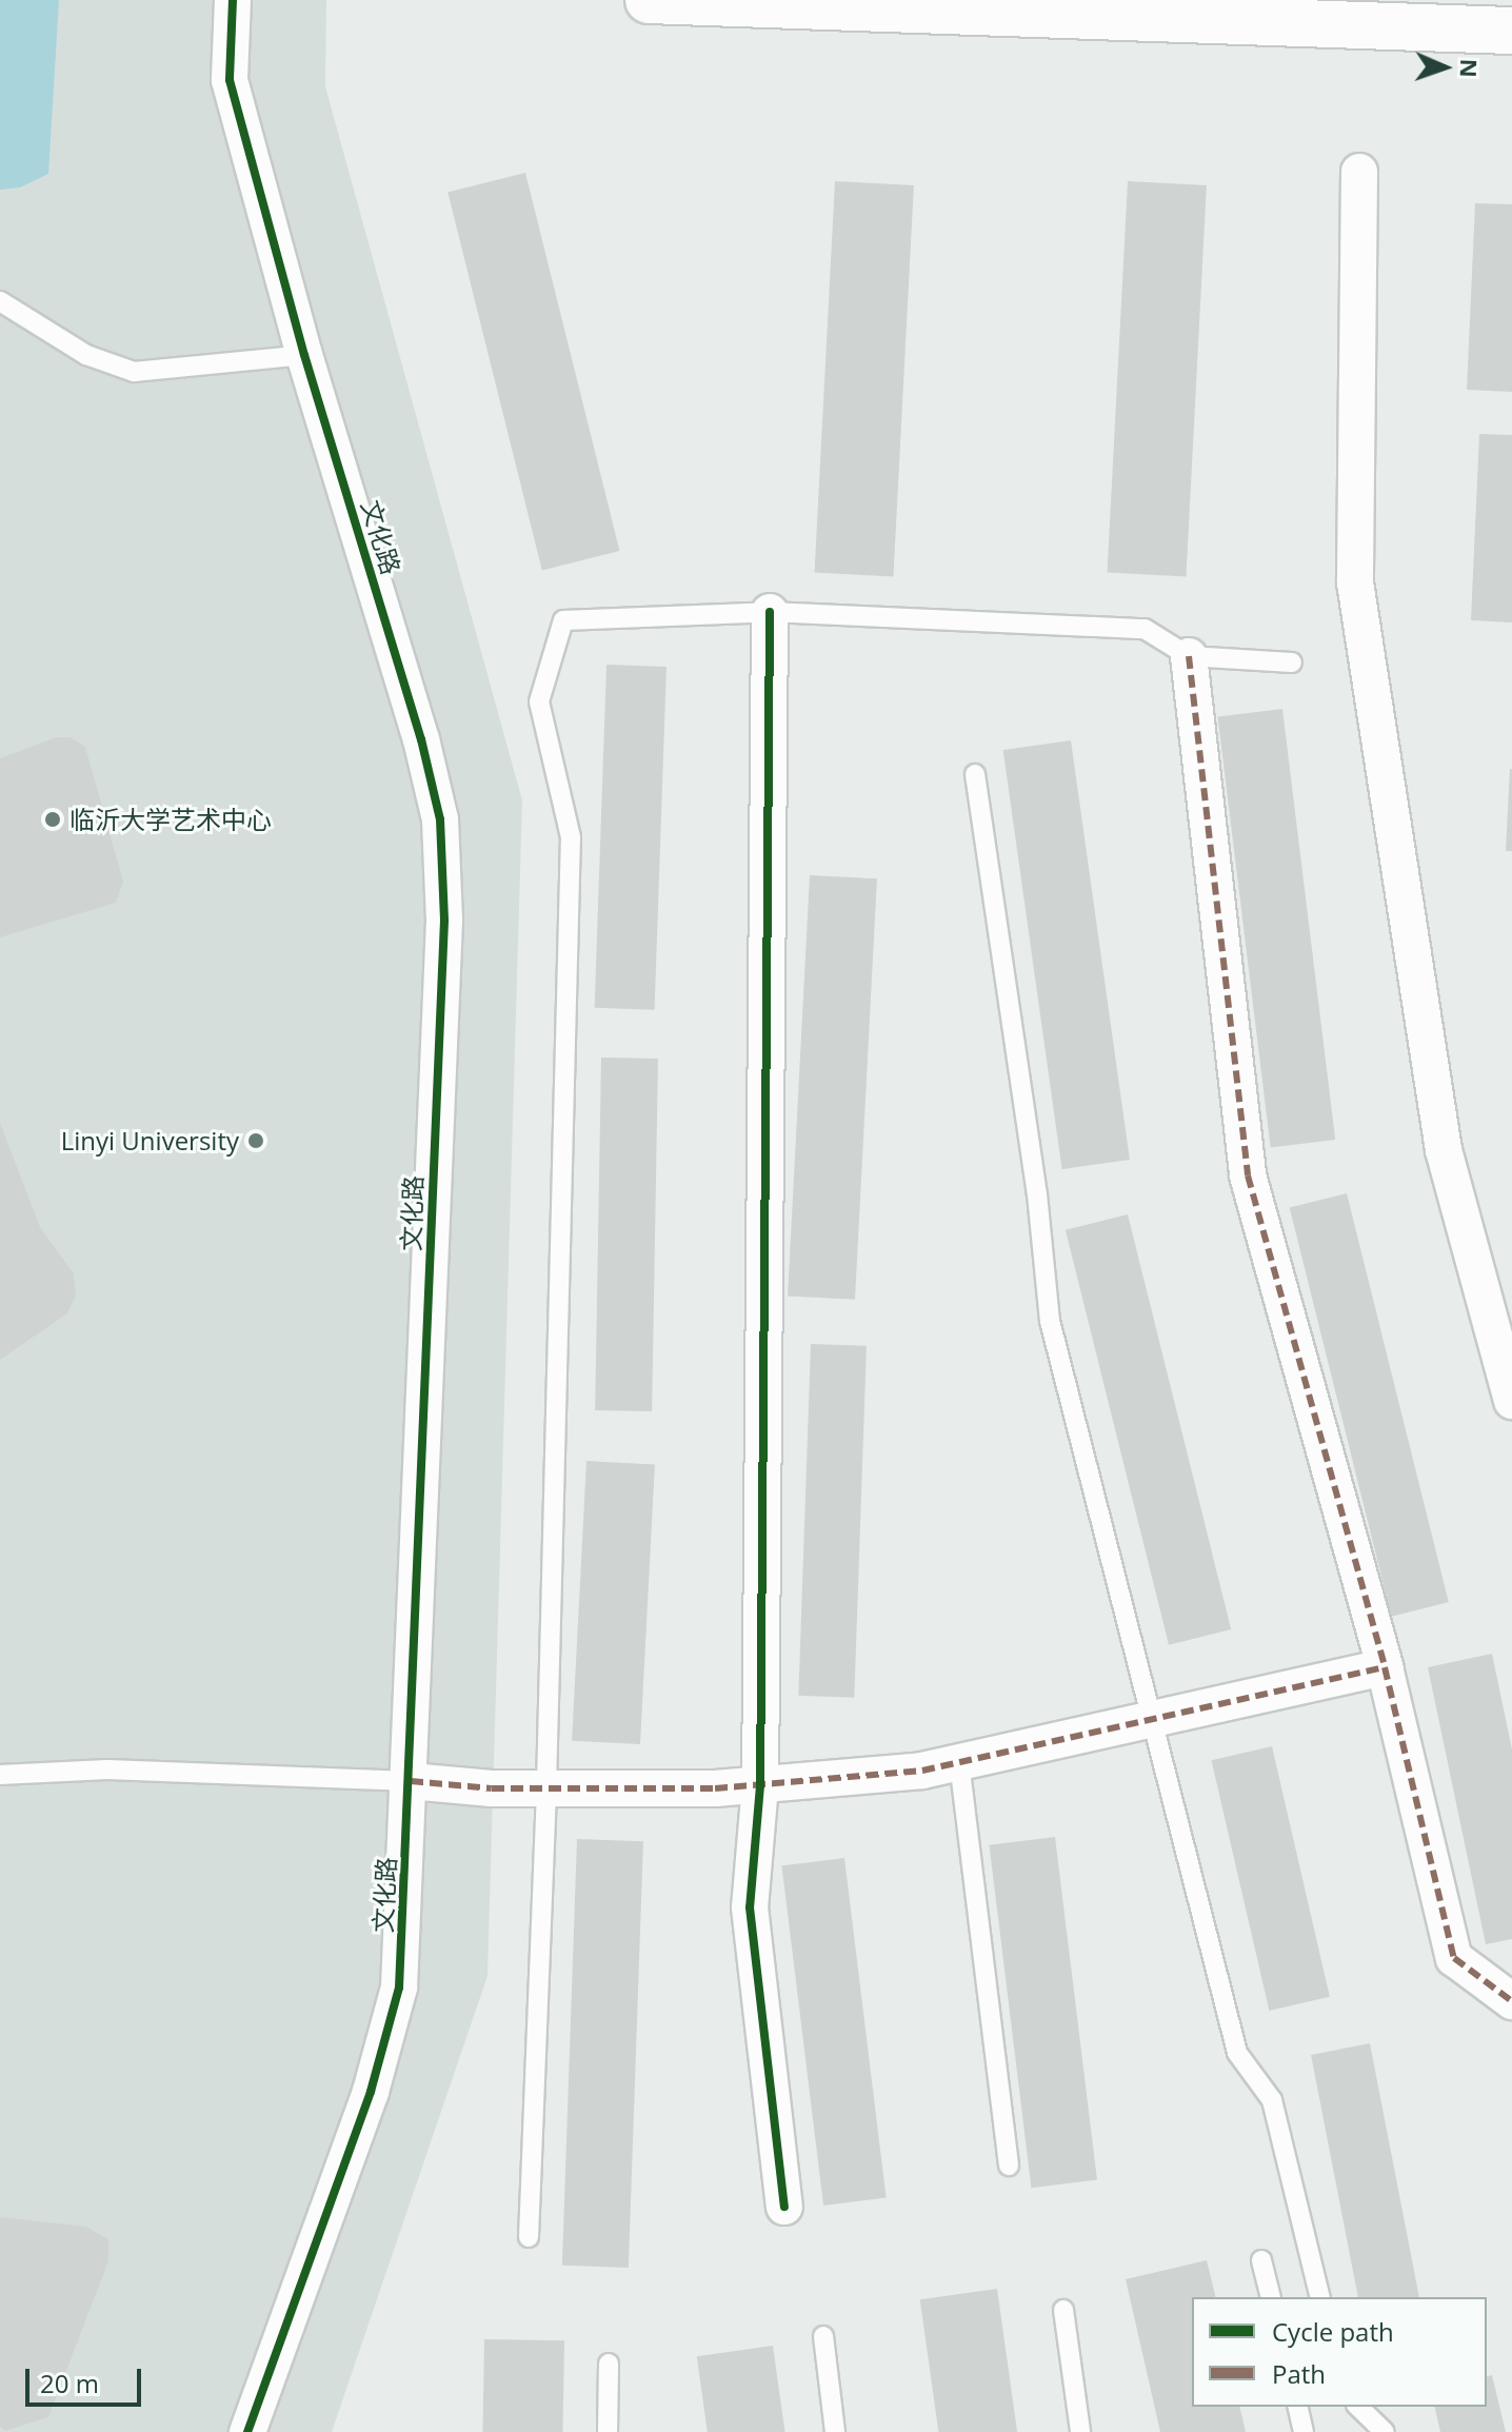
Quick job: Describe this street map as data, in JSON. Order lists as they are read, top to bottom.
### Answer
{
  "streets": {
    "street": ["文化路"]
  },
  "places": ["临沂大学艺术中心", "Linyi University"],
  "legend": ["Cycle path", "Path"],
  "scale_bar": "20 m",
  "north": "right"
}
